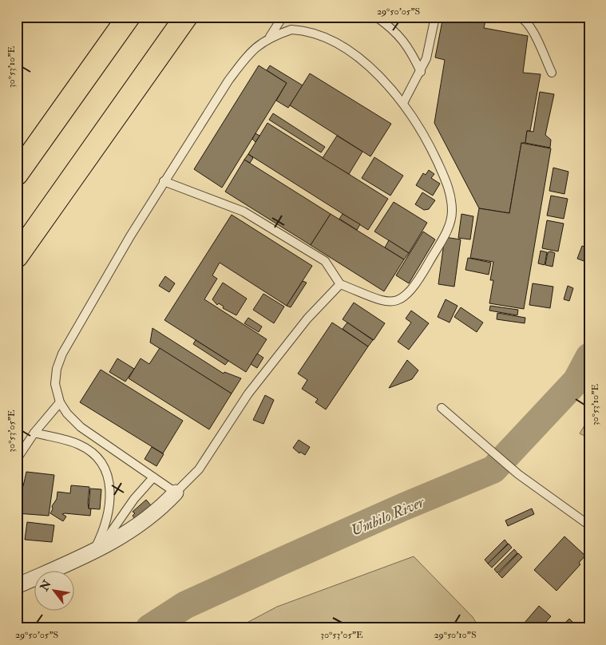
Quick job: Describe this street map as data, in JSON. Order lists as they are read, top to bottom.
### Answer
{
  "water": ["Umbilo River"],
  "north": "top left",
  "coordinates": [
    "29°50'05\"S",
    "30°53'10\"E",
    "30°53'05\"E",
    "29°50'10\"S"
  ]
}
